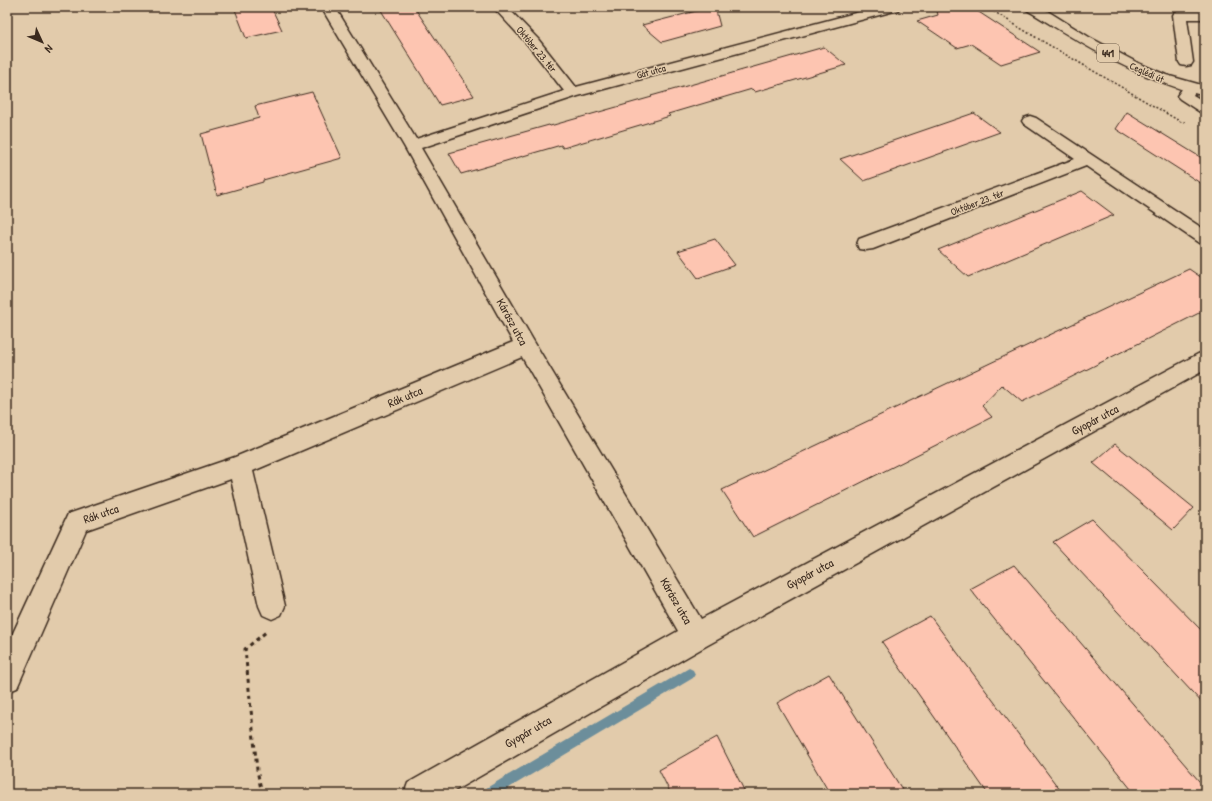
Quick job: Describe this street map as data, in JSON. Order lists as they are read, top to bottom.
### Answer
{
  "streets": {
    "street": [
      "Október 23. tér",
      "441",
      "Gát utca",
      "Ceglédi út",
      "Kárász utca",
      "Rák utca",
      "Gyopár utca"
    ]
  },
  "crossings": [
    ["Október 23. tér", "Gát utca"],
    ["Gát utca", "Kárász utca"],
    ["Kárász utca", "Rák utca"],
    ["Kárász utca", "Gyopár utca"]
  ],
  "north": "bottom right"
}
